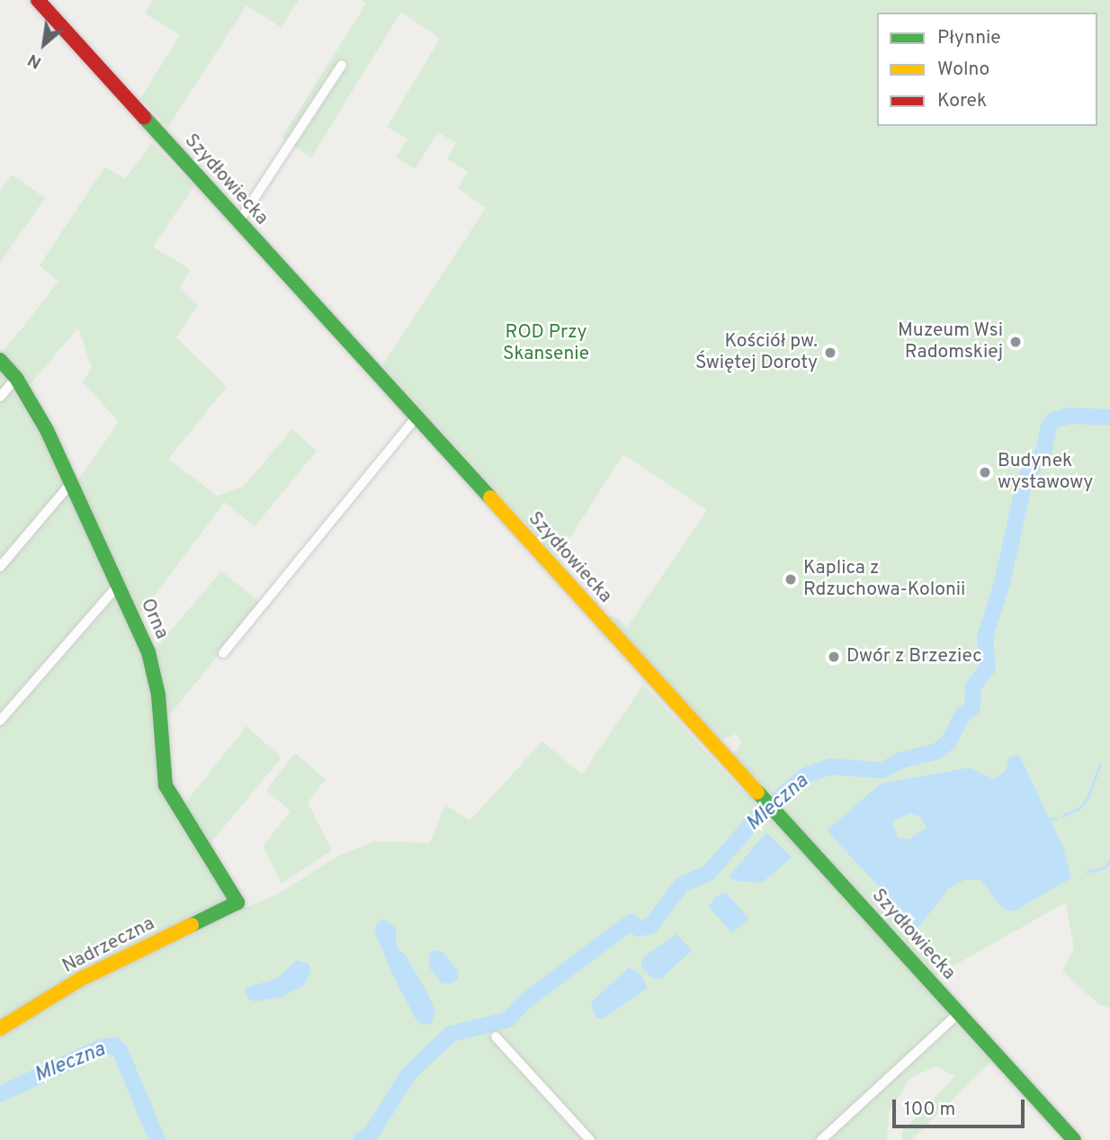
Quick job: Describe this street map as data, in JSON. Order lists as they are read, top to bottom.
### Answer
{
  "streets": {
    "street": ["Szydłowiecka", "Orna", "Nadrzeczna"]
  },
  "crossings": [
    ["Orna", "Nadrzeczna"]
  ],
  "water": ["Mleczna"],
  "parks": ["ROD Przy Skansenie"],
  "places": [
    "Muzeum Wsi Radomskiej",
    "Kościół pw. Świętej Doroty",
    "Budynek wystawowy",
    "Kaplica z Rdzuchowa-Kolonii",
    "Dwór z Brzeziec"
  ],
  "legend": ["Płynnie", "Wolno", "Korek"],
  "scale_bar": "100 m",
  "north": "bottom left"
}
